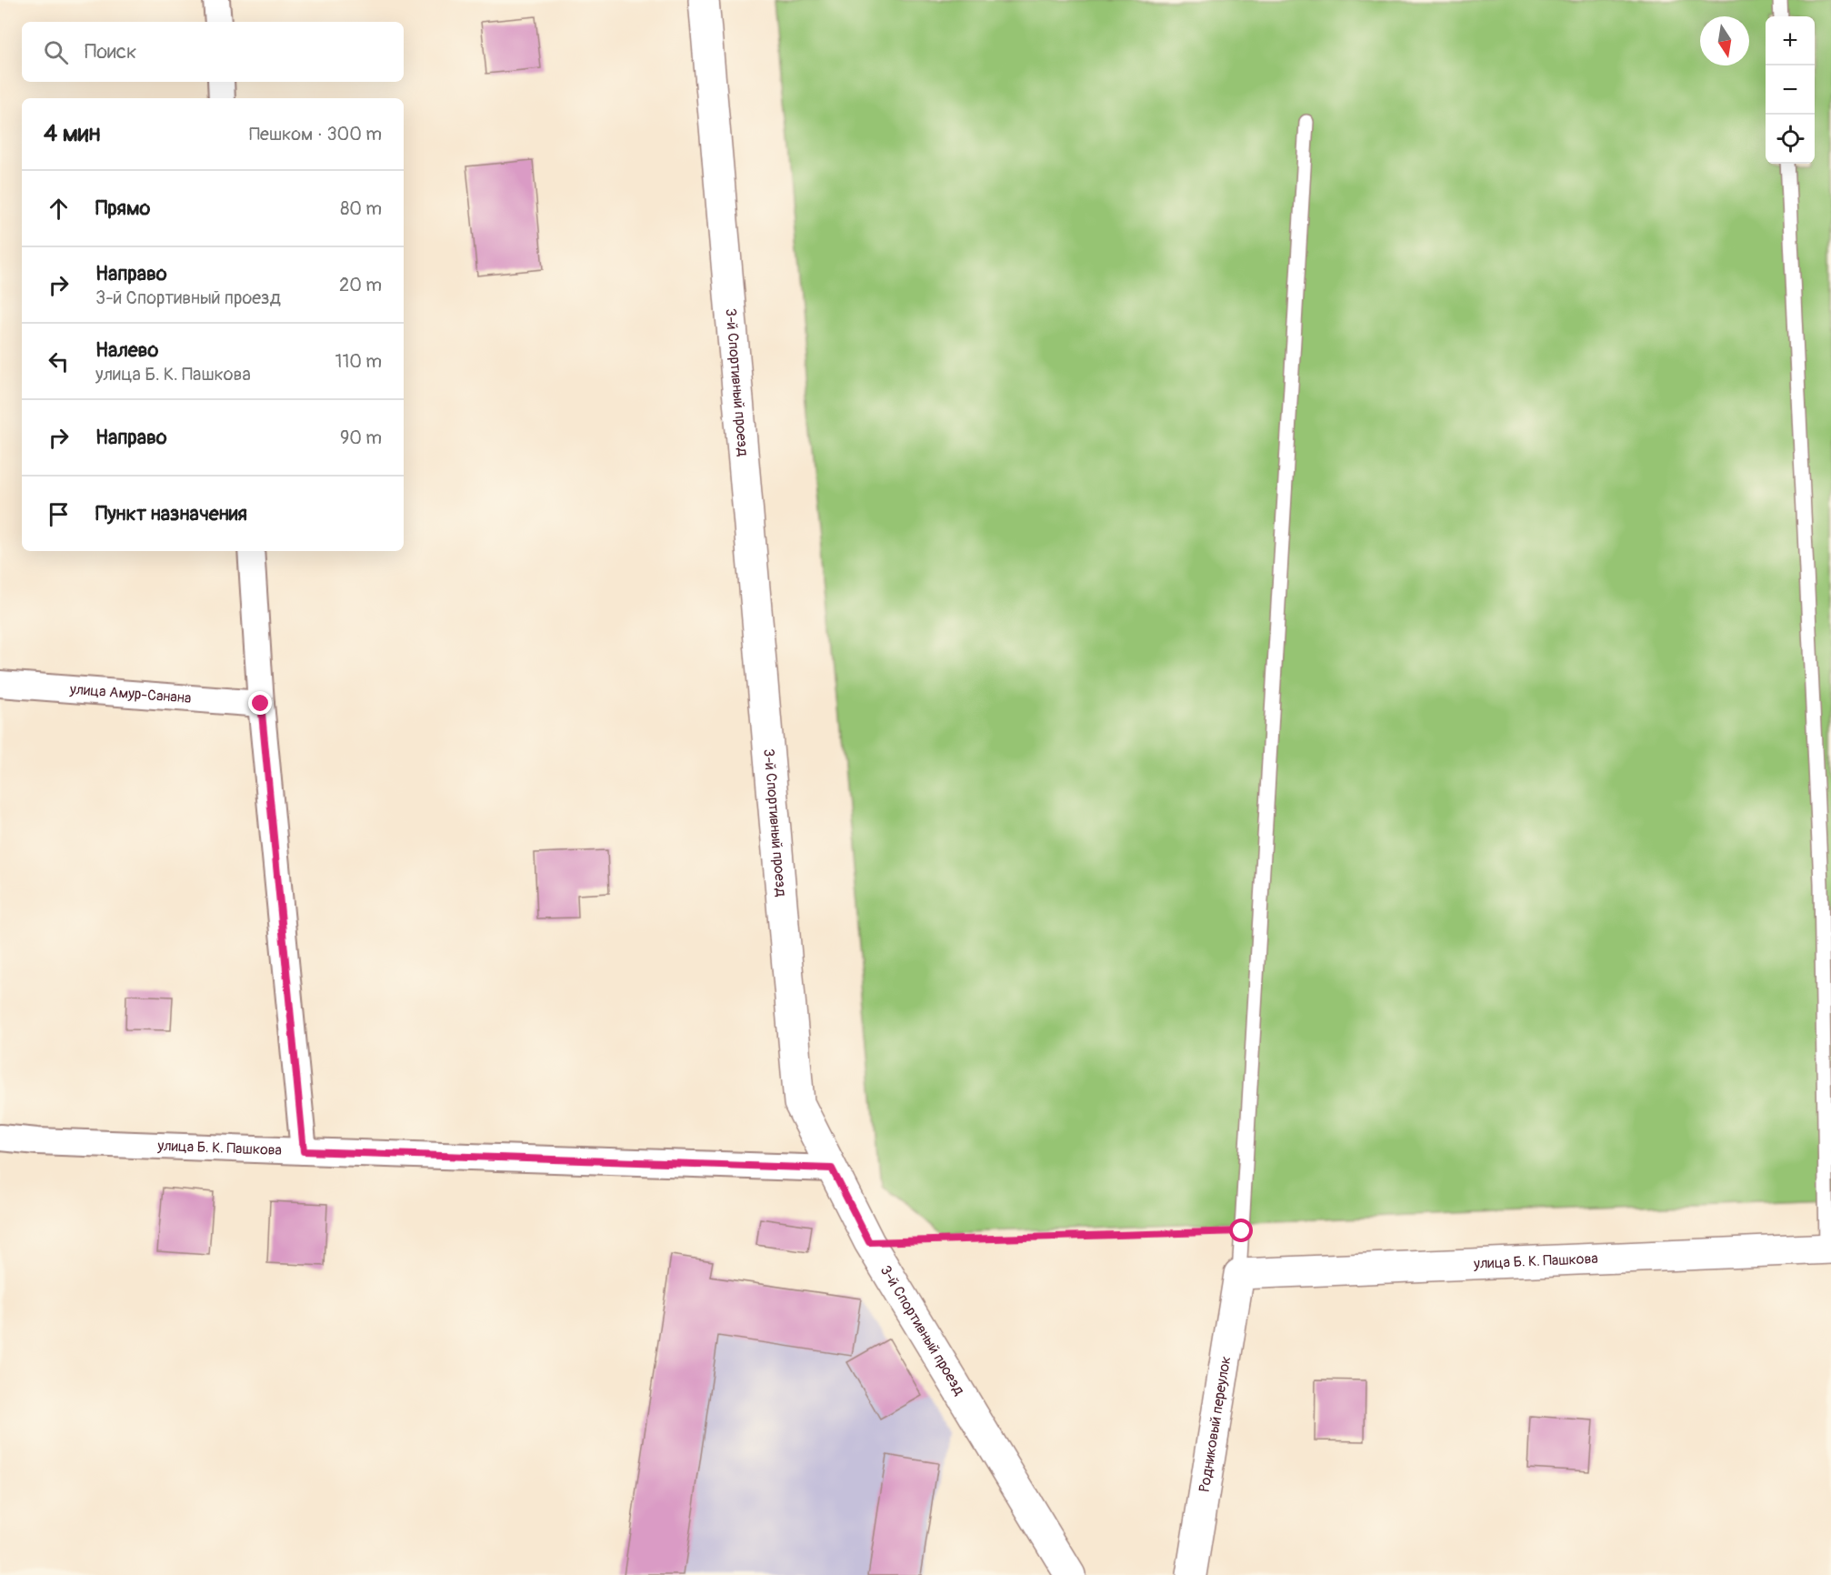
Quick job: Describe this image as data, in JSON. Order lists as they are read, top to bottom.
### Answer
{
  "streets": {
    "street": [
      "3-й Спортивный проезд",
      "улица Амур-Санана",
      "улица Б. К. Пашкова",
      "Родниковый переулок"
    ]
  },
  "crossings": [
    ["3-й Спортивный проезд", "улица Б. К. Пашкова"],
    ["улица Б. К. Пашкова", "Родниковый переулок"]
  ],
  "north": "bottom",
  "page": {
    "map_buttons": ["+", "−"],
    "search": "Поиск",
    "heading": ["4 мин", "Пешком · 300 m"],
    "list": [
      ["Прямо", "80 m"],
      ["Направо", "3-й Спортивный проезд", "20 m"],
      ["Налево", "улица Б. К. Пашкова", "110 m"],
      ["Направо", "90 m"],
      "Пункт назначения"
    ]
  }
}
